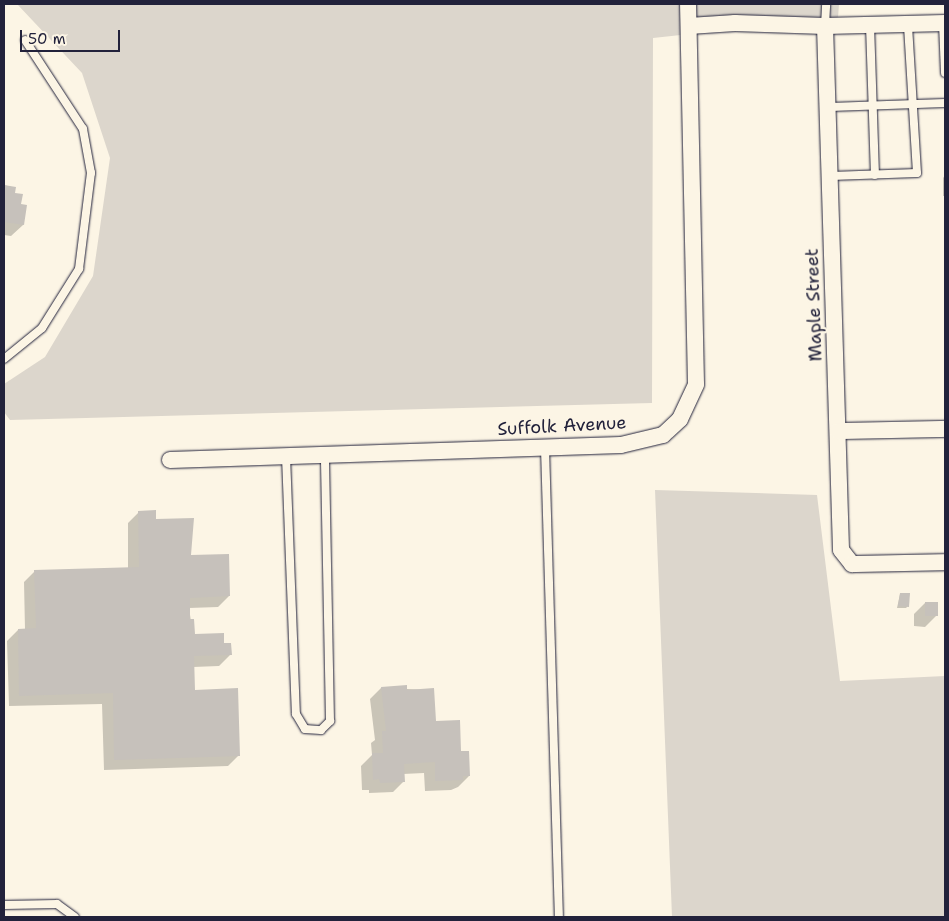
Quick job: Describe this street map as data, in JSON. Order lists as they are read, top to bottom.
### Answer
{
  "streets": {
    "street": ["Maple Street", "Suffolk Avenue"]
  },
  "scale_bar": "50 m"
}
